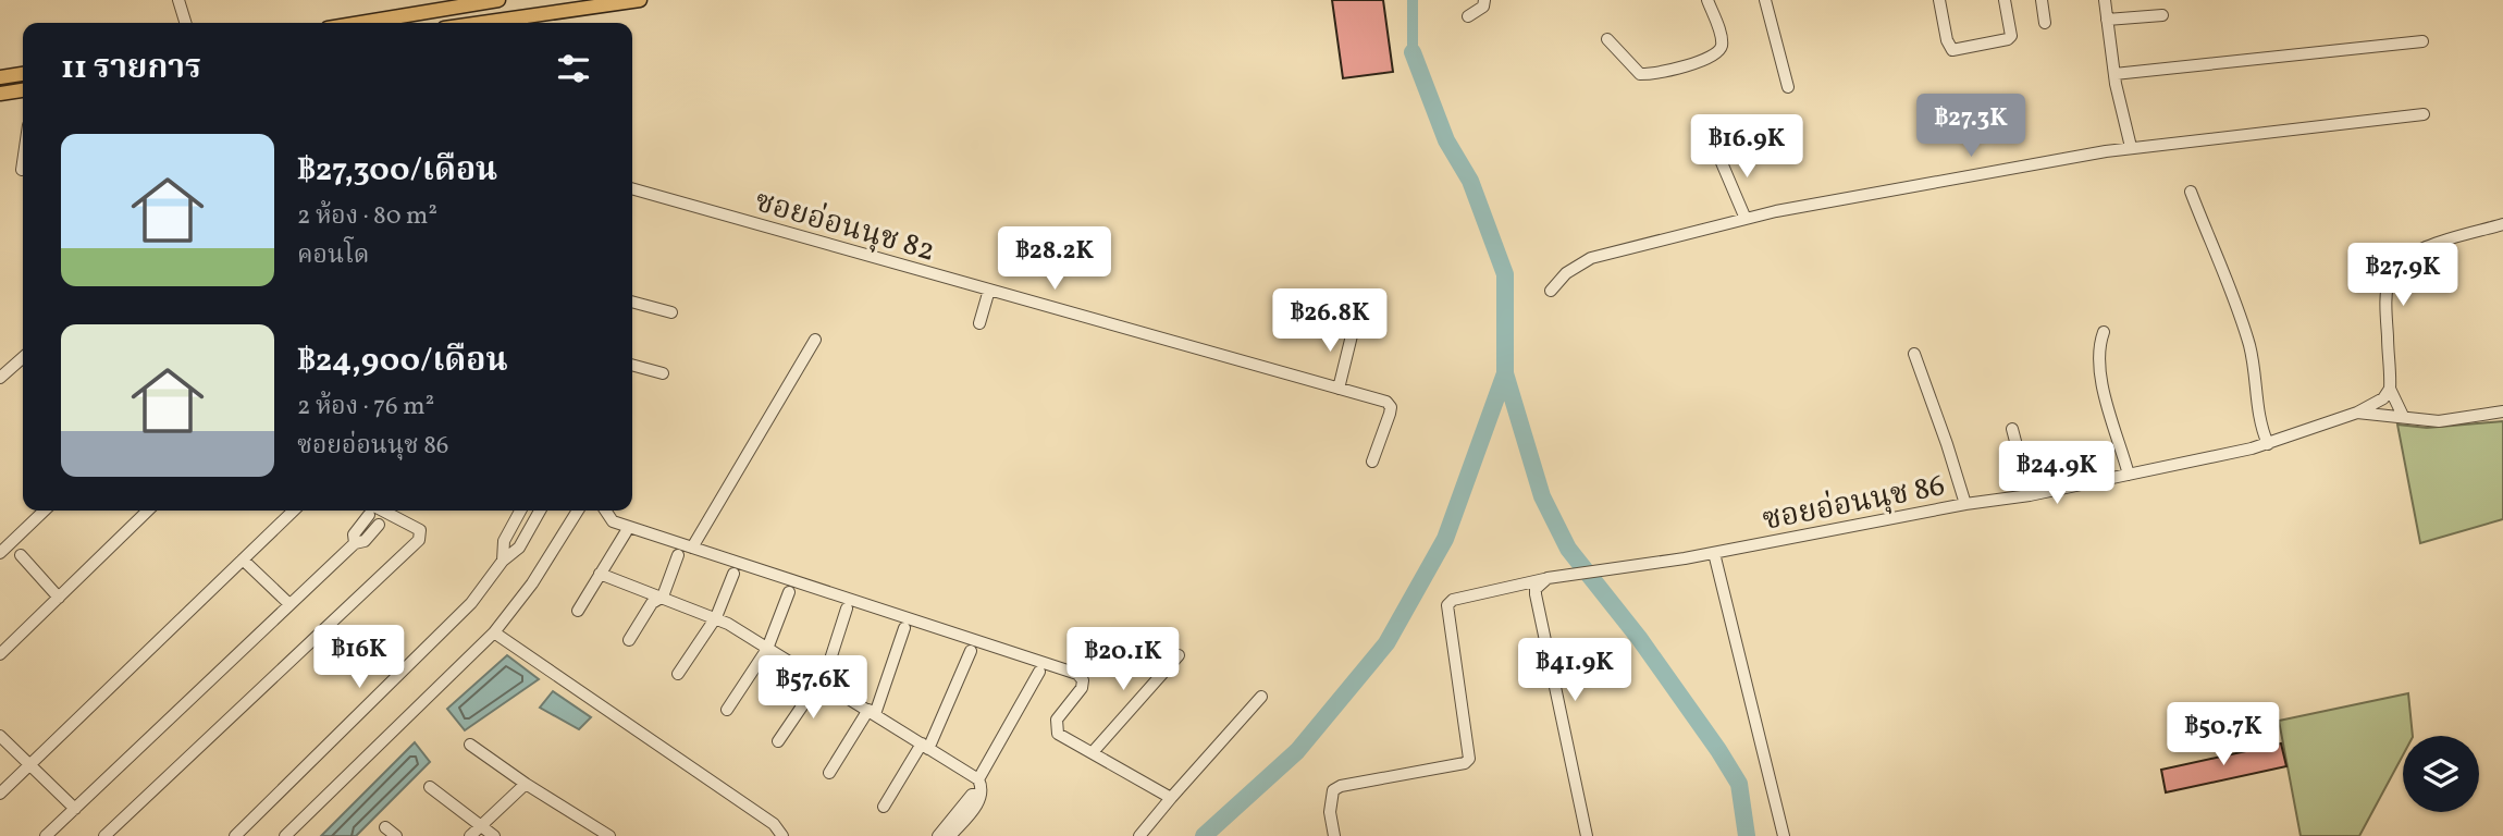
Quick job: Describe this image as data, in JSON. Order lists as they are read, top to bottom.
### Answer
{
  "streets": {
    "street": ["ซอยอ่อนนุช 82", "ซอยอ่อนนุช 86"]
  },
  "page": {
    "heading": "11 รายการ",
    "price": [
      "฿27.3K",
      "฿16.9K",
      "฿28.2K",
      "฿27.9K",
      "฿26.8K",
      "฿24.9K",
      "฿16K",
      "฿20.1K",
      "฿41.9K",
      "฿57.6K",
      "฿50.7K"
    ],
    "list": [
      {
        "name": "฿27,300/เดือน",
        "note": "2 ห้อง · 80 m² · คอนโด"
      },
      {
        "name": "฿24,900/เดือน",
        "note": "2 ห้อง · 76 m² · ซอยอ่อนนุช 86"
      }
    ]
  }
}
